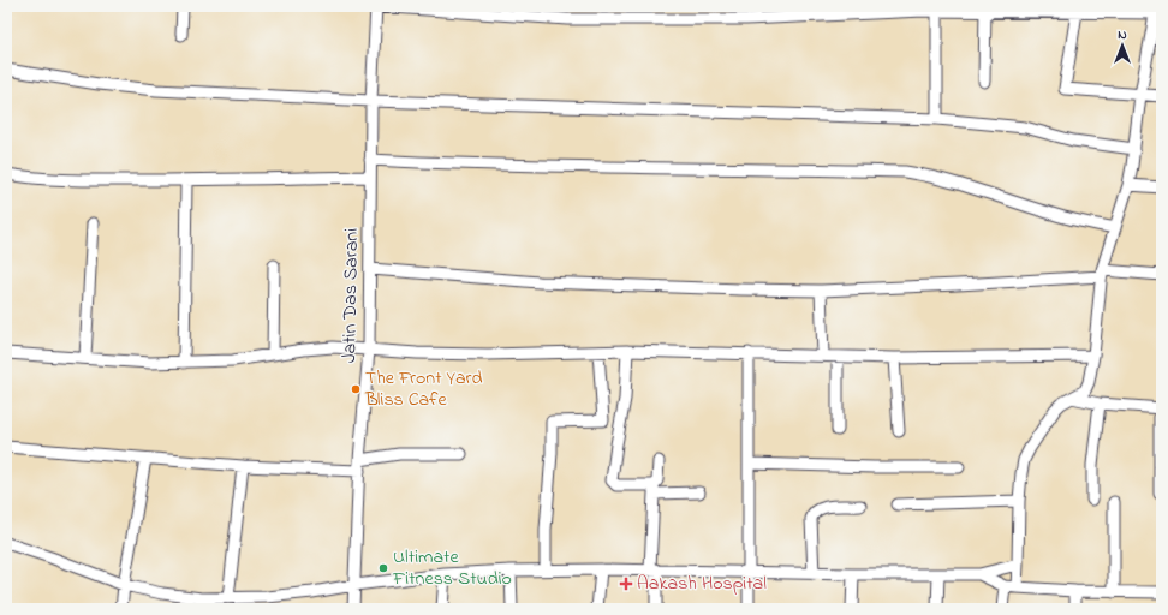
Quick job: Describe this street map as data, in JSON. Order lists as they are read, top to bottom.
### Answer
{
  "streets": {
    "street": ["Jatin Das Sarani"]
  },
  "places": {
    "other": ["The Front Yard Bliss Cafe", "Ultimate Fitness Studio"],
    "health": ["Aakash Hospital"]
  },
  "north": "top"
}
